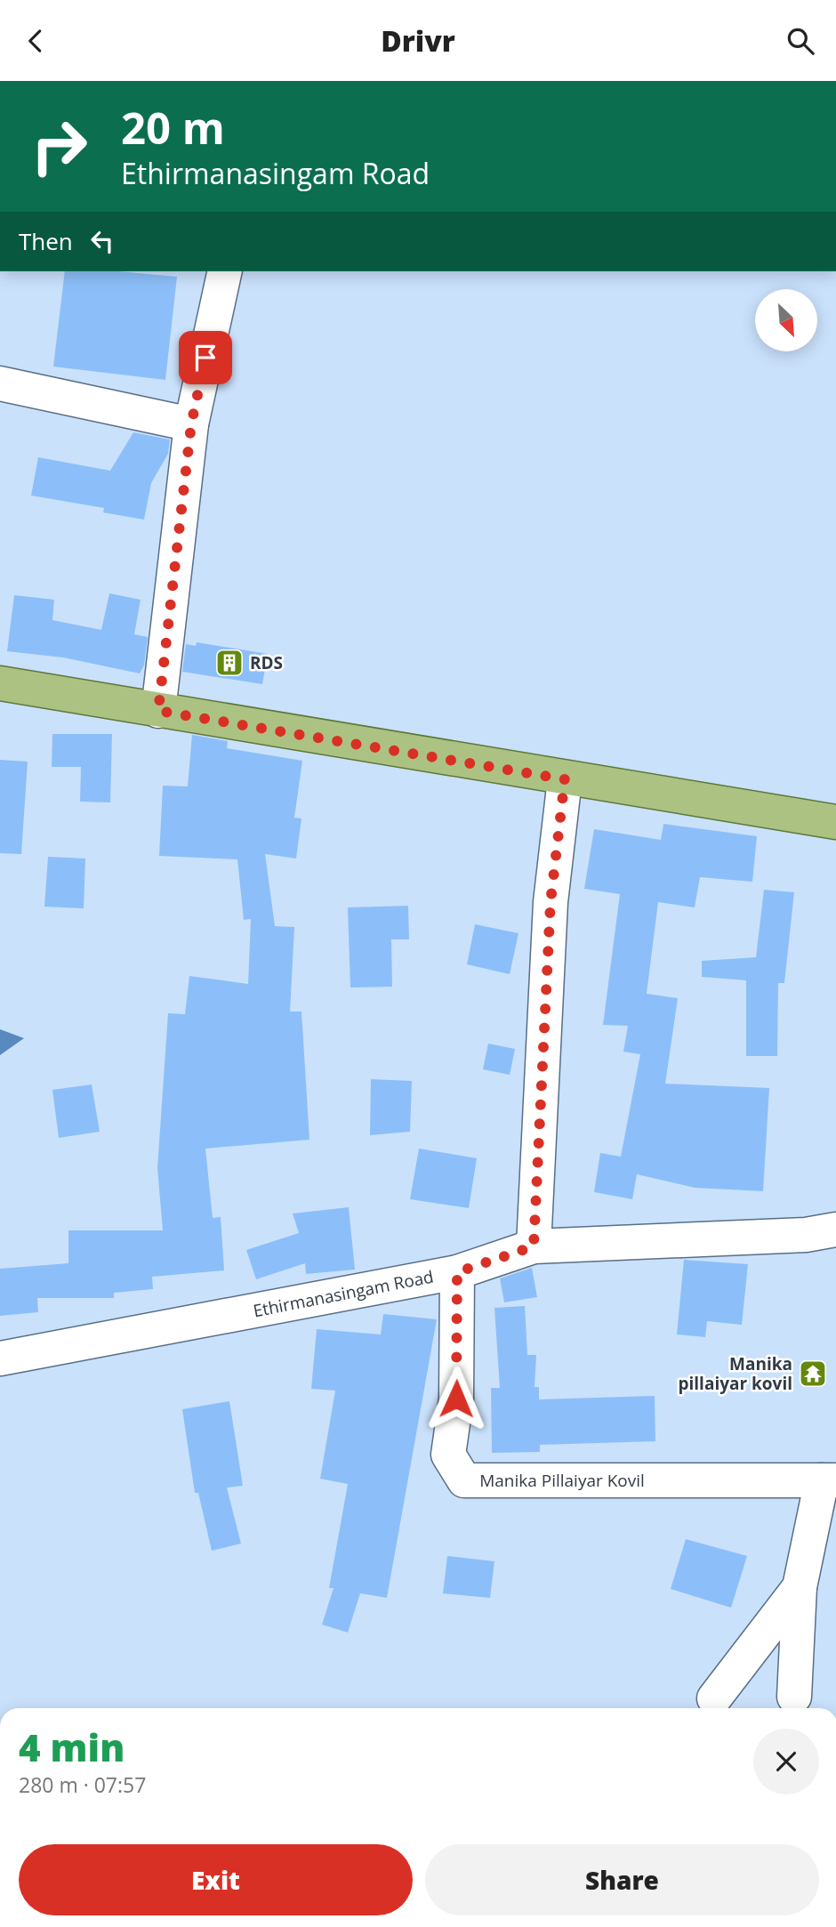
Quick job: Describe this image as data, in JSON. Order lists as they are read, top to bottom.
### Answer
{
  "streets": {
    "street": ["Ethirmanasingam Road", "Manika Pillaiyar Kovil"]
  },
  "crossings": [
    ["Ethirmanasingam Road", "Manika Pillaiyar Kovil"]
  ],
  "places": {
    "building": ["RDS"],
    "temple": ["Manika pillaiyar kovil"]
  },
  "north": "bottom right",
  "page": {
    "header": "Drivr",
    "turn": ["20 m", "Ethirmanasingam Road"],
    "then": "Then",
    "heading": ["4 min", "280 m · 07:57"],
    "buttons": ["Exit", "Share"]
  }
}
